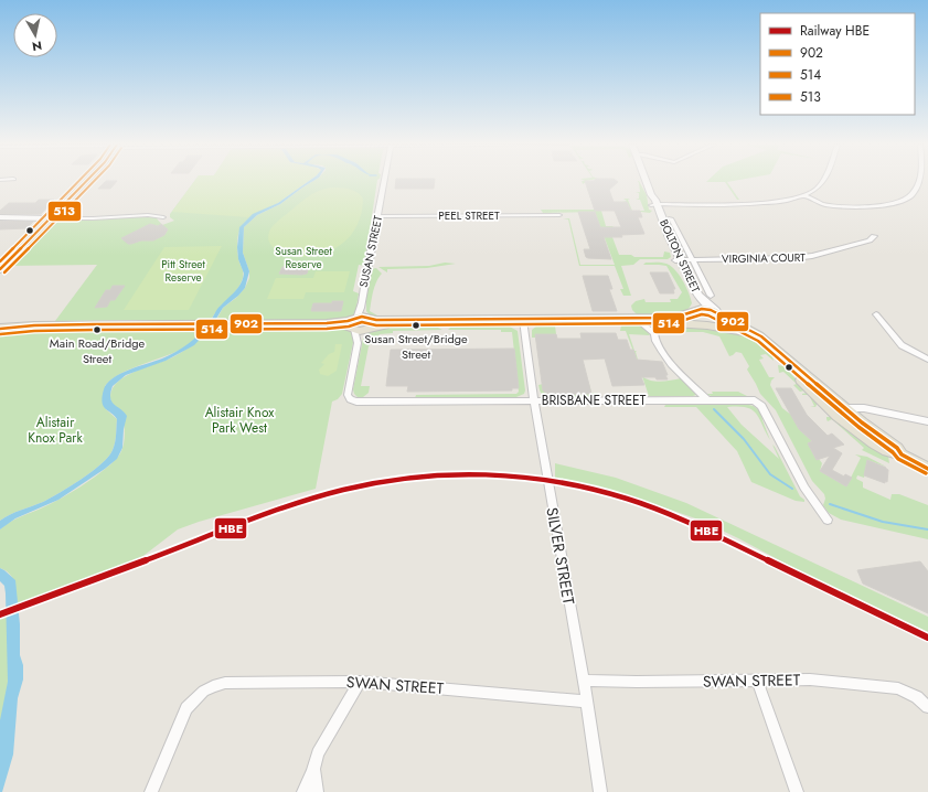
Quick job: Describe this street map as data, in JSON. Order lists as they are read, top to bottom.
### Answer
{
  "streets": {
    "main road": ["BOLTON STREET"],
    "street": [
      "PEEL STREET",
      "SUSAN STREET",
      "VIRGINIA COURT",
      "BRISBANE STREET",
      "SILVER STREET",
      "SWAN STREET"
    ]
  },
  "crossings": [
    ["PEEL STREET", "SUSAN STREET"],
    ["SUSAN STREET", "BRISBANE STREET"],
    ["BOLTON STREET", "VIRGINIA COURT"],
    ["BRISBANE STREET", "SILVER STREET"],
    ["SILVER STREET", "SWAN STREET"]
  ],
  "parks": [
    "Susan Street Reserve",
    "Pitt Street Reserve",
    "Alistair Knox Park West",
    "Alistair Knox Park"
  ],
  "places": ["Susan Street/Bridge Street", "Main Road/Bridge Street"],
  "lines": [
    "transit line 902",
    "transit line 513",
    "transit line 514",
    "rail line HBE"
  ],
  "legend": [
    "Railway HBE",
    "902",
    "514",
    "513"
  ],
  "north": "bottom"
}
